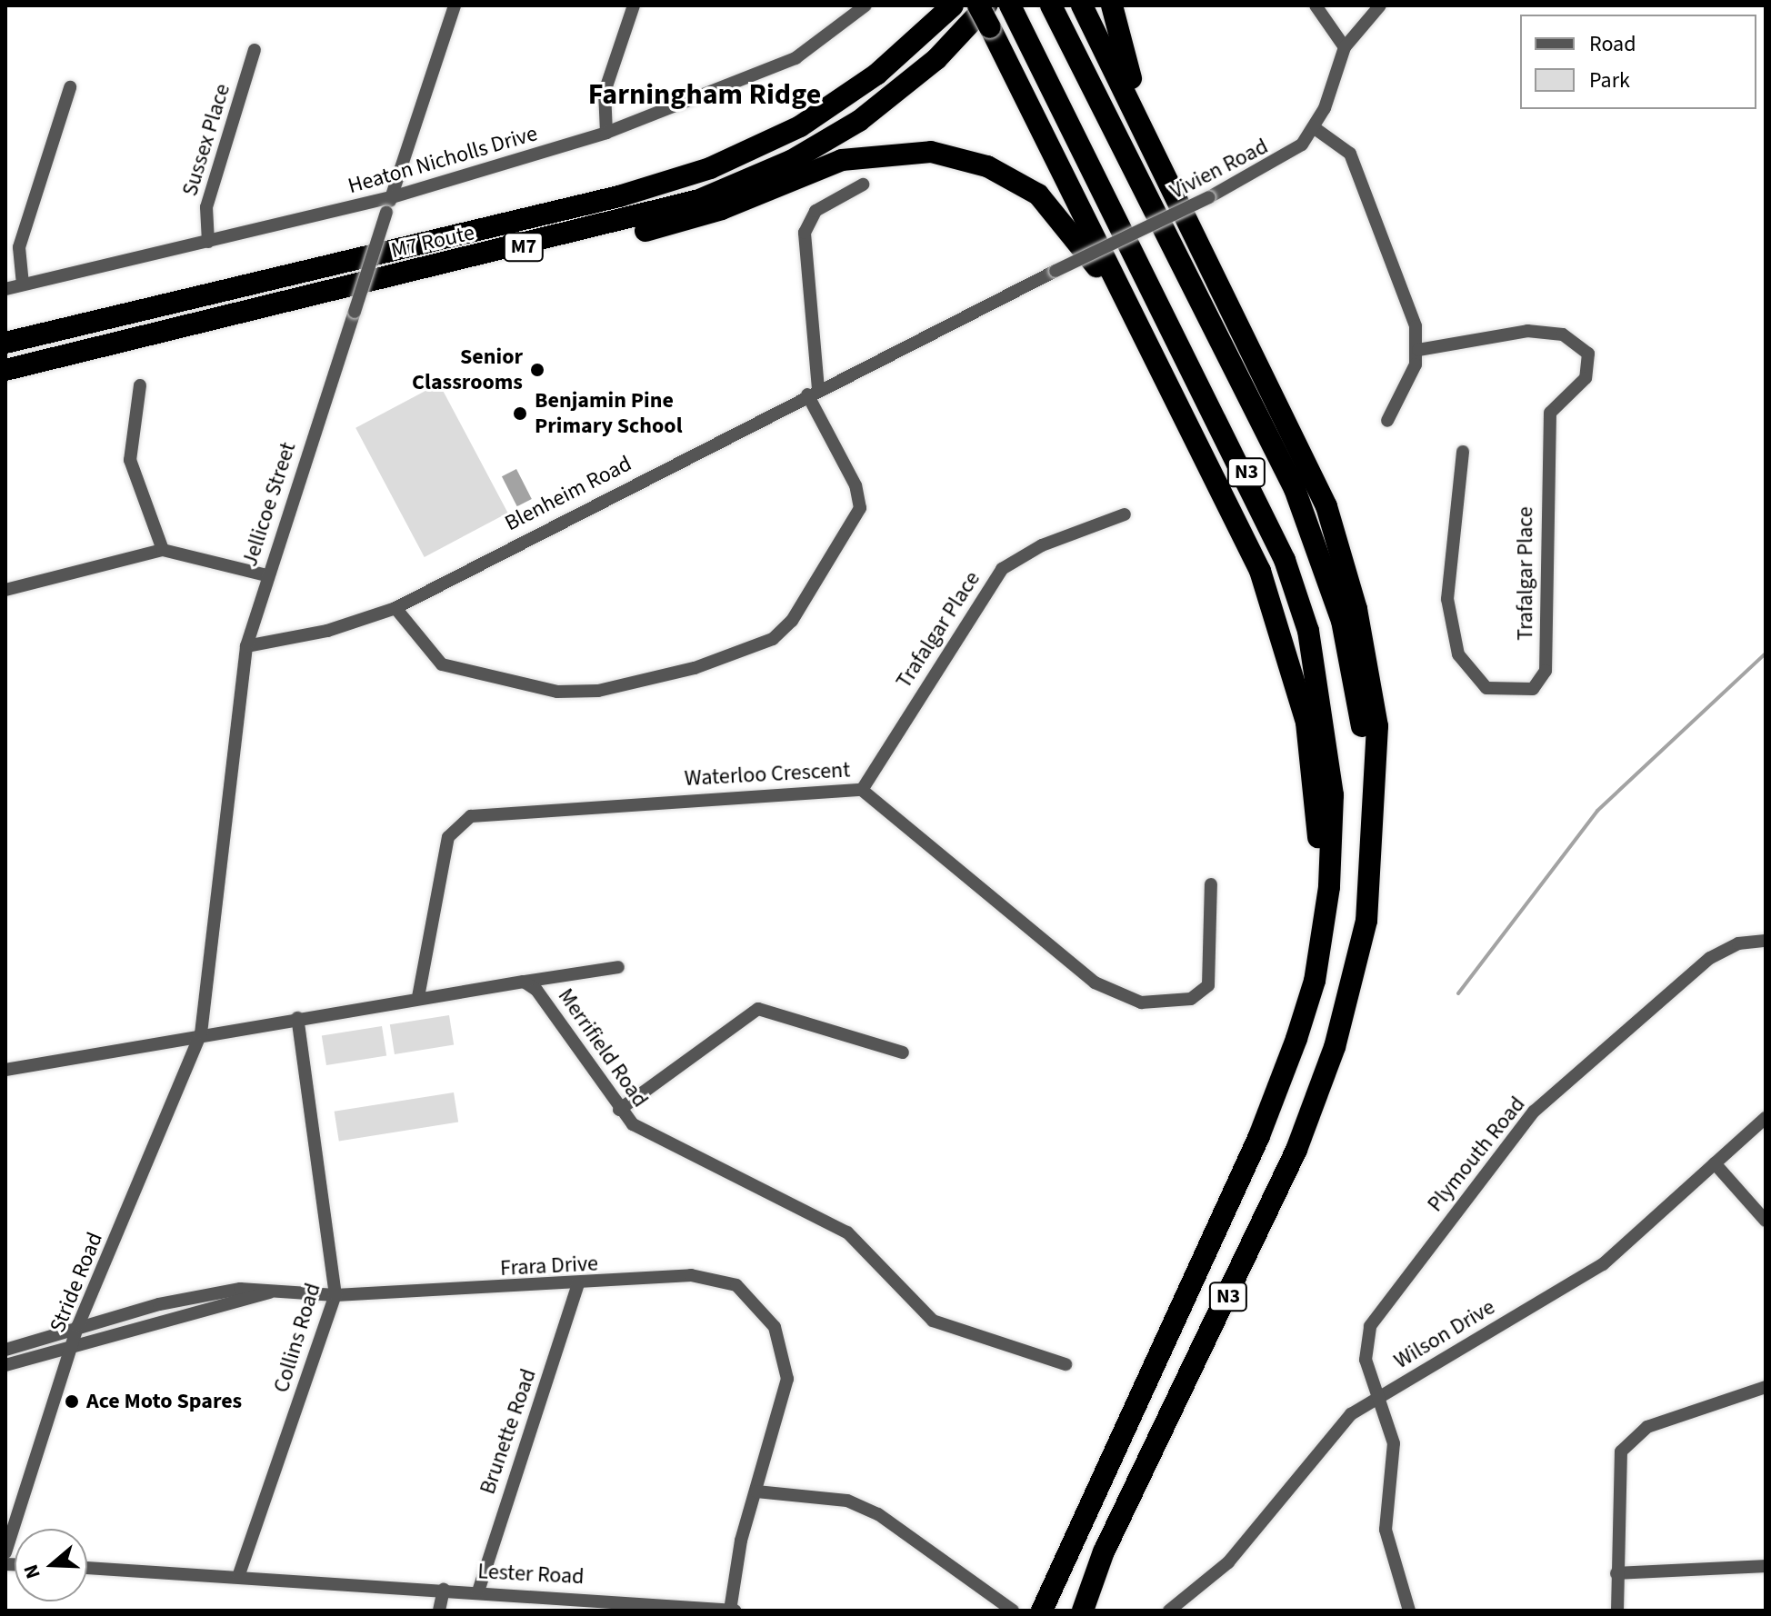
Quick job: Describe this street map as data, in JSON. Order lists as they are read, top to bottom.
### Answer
{
  "streets": {
    "highway": ["M7 Route", "M7", "N3"],
    "street": [
      "Sussex Place",
      "Heaton Nicholls Drive",
      "Vivien Road",
      "Blenheim Road",
      "Jellicoe Street",
      "Trafalgar Place",
      "Waterloo Crescent",
      "Merrifield Road",
      "Plymouth Road",
      "Frara Drive",
      "Stride Road",
      "Wilson Drive",
      "Collins Road",
      "Brunette Road",
      "Lester Road"
    ]
  },
  "crossings": [
    ["Sussex Place", "Heaton Nicholls Drive"],
    ["Heaton Nicholls Drive", "Jellicoe Street"],
    ["Vivien Road", "Blenheim Road"],
    ["Blenheim Road", "Jellicoe Street"],
    ["Jellicoe Street", "Stride Road"],
    ["Trafalgar Place", "Waterloo Crescent"],
    ["Plymouth Road", "Wilson Drive"],
    ["Frara Drive", "Stride Road"],
    ["Frara Drive", "Collins Road"],
    ["Frara Drive", "Brunette Road"],
    ["Frara Drive", "Lester Road"],
    ["Collins Road", "Lester Road"],
    ["Brunette Road", "Lester Road"]
  ],
  "districts": ["Farningham Ridge"],
  "places": ["Senior Classrooms", "Benjamin Pine Primary School", "Ace Moto Spares"],
  "legend": ["Road", "Park"],
  "north": "left"
}
